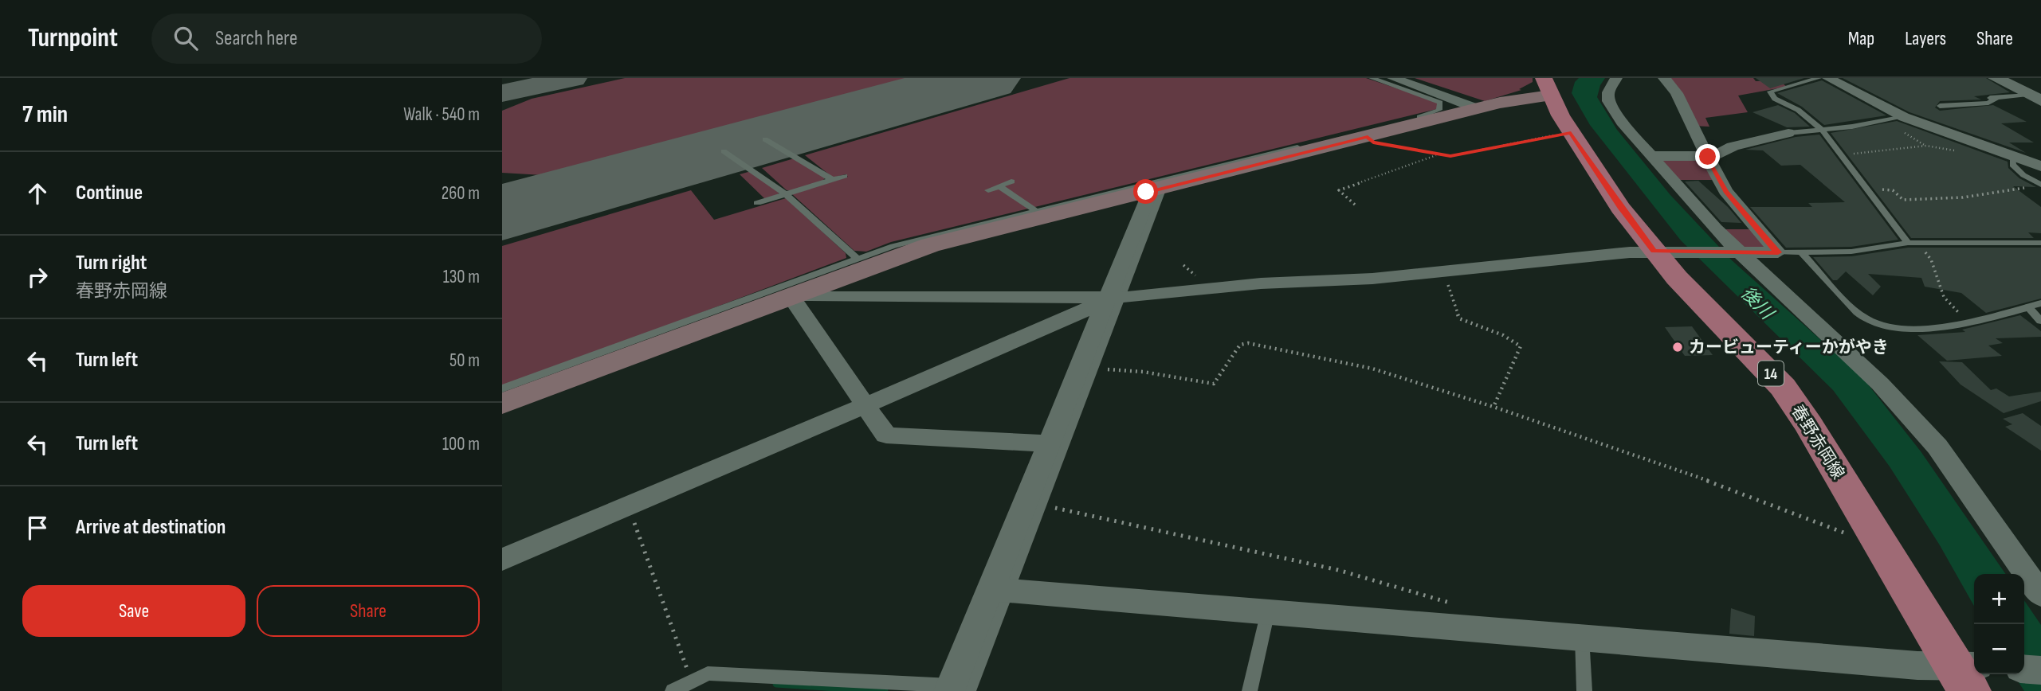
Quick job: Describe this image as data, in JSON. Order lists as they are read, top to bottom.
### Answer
{
  "streets": {
    "main road": ["14", "春野赤岡線"]
  },
  "water": ["後川"],
  "places": ["カービューティーかがやき"],
  "page": {
    "header": "Turnpoint",
    "search": "Search here",
    "nav": ["Map", "Layers", "Share"],
    "heading": ["7 min", "Walk · 540 m"],
    "list": [
      ["Continue", "260 m"],
      ["Turn right", "春野赤岡線", "130 m"],
      ["Turn left", "50 m"],
      ["Turn left", "100 m"],
      "Arrive at destination"
    ],
    "buttons": ["Save", "Share"],
    "map_buttons": ["+", "−"]
  }
}
